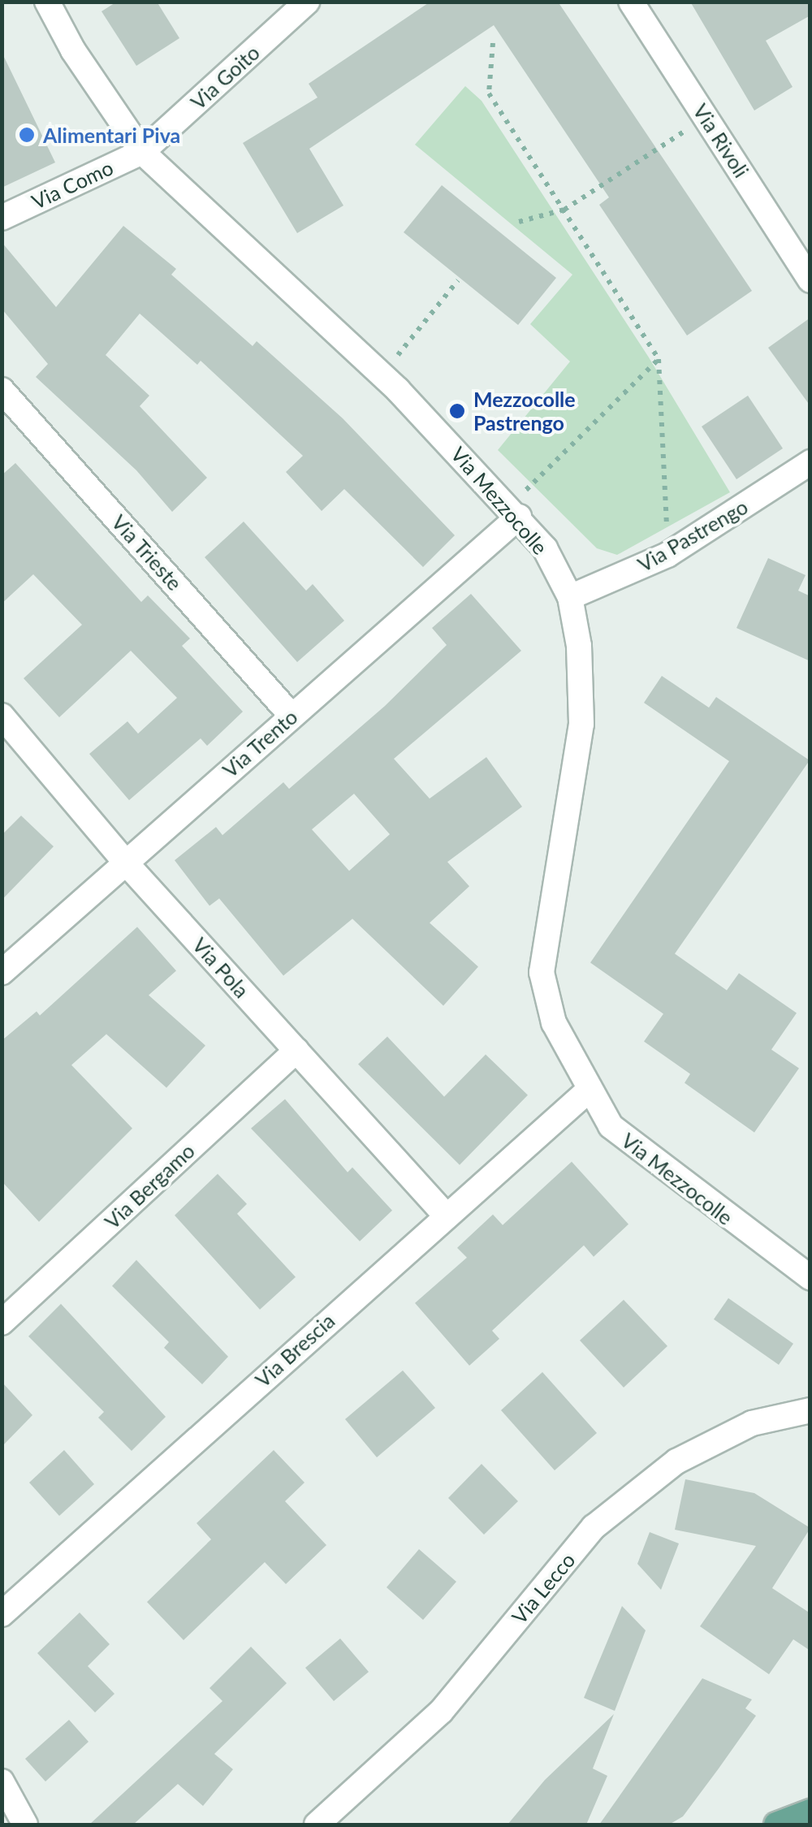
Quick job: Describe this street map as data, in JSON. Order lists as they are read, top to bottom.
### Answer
{
  "streets": {
    "street": [
      "Via Goito",
      "Via Rivoli",
      "Via Como",
      "Via Mezzocolle",
      "Via Pastrengo",
      "Via Trieste",
      "Via Trento",
      "Via Pola",
      "Via Bergamo",
      "Via Brescia",
      "Via Lecco"
    ]
  },
  "crossings": [
    ["Via Goito", "Via Como"],
    ["Via Goito", "Via Mezzocolle"],
    ["Via Como", "Via Mezzocolle"],
    ["Via Mezzocolle", "Via Pastrengo"],
    ["Via Mezzocolle", "Via Trento"],
    ["Via Mezzocolle", "Via Brescia"],
    ["Via Trieste", "Via Trento"],
    ["Via Trento", "Via Pola"],
    ["Via Pola", "Via Bergamo"],
    ["Via Pola", "Via Brescia"]
  ],
  "places": ["Alimentari Piva", "Mezzocolle Pastrengo"]
}
